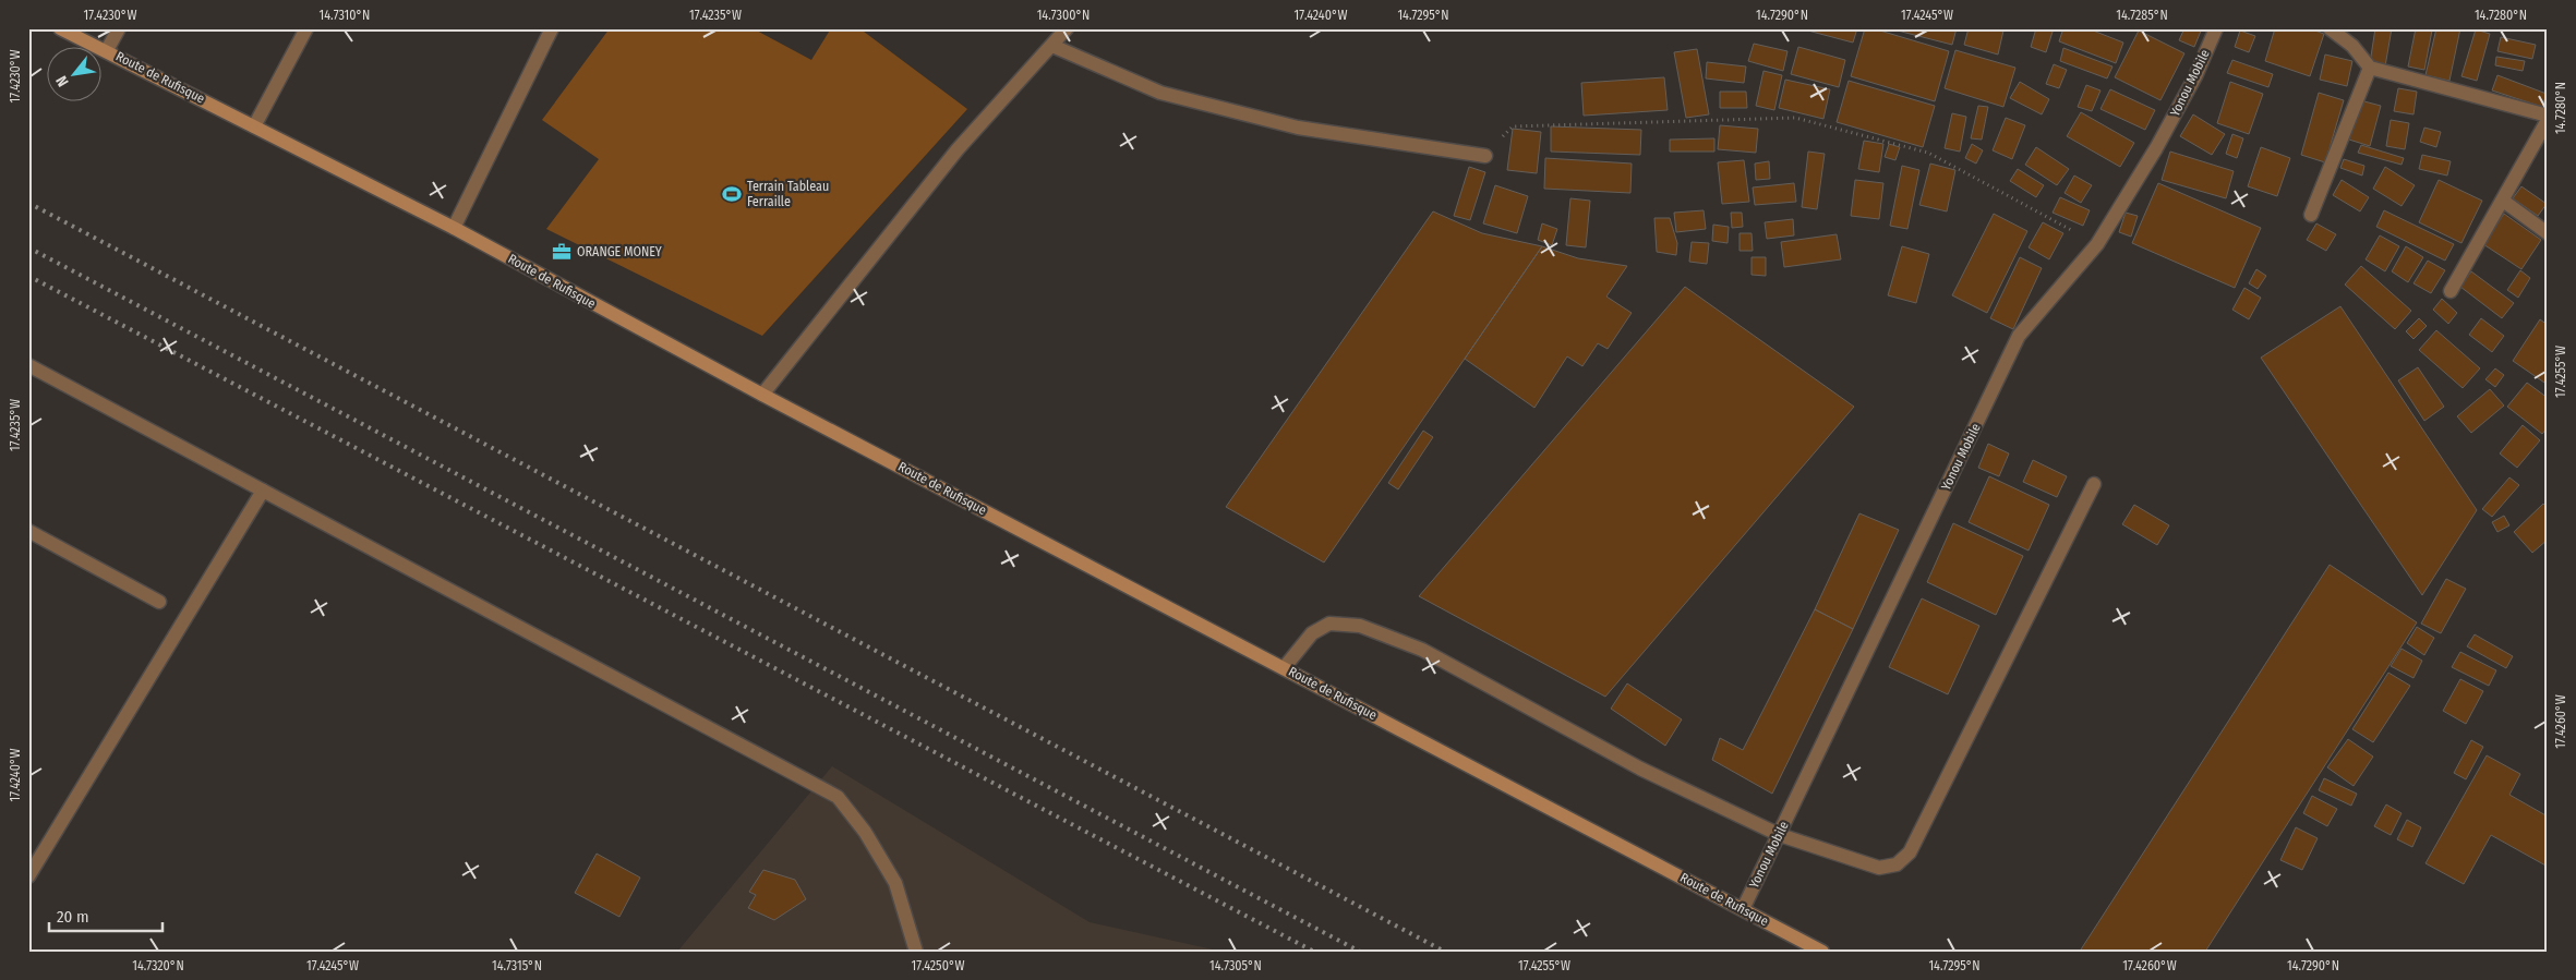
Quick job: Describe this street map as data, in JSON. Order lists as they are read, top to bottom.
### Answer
{
  "streets": {
    "main road": ["Route de Rufisque"],
    "street": ["Yonou Mobile"]
  },
  "crossings": [
    ["Route de Rufisque", "Yonou Mobile"]
  ],
  "places": {
    "sports": ["Terrain Tableau Ferraille"],
    "office": ["ORANGE MONEY"]
  },
  "scale_bar": "20 m",
  "north": "bottom left",
  "coordinates": [
    "17.4230°W",
    "14.7310°N",
    "17.4235°W",
    "14.7300°N",
    "17.4240°W",
    "14.7295°N",
    "14.7290°N",
    "17.4245°W",
    "14.7285°N",
    "14.7280°N",
    "17.4255°W",
    "17.4260°W",
    "14.7320°N",
    "14.7315°N",
    "17.4250°W",
    "14.7305°N"
  ]
}
